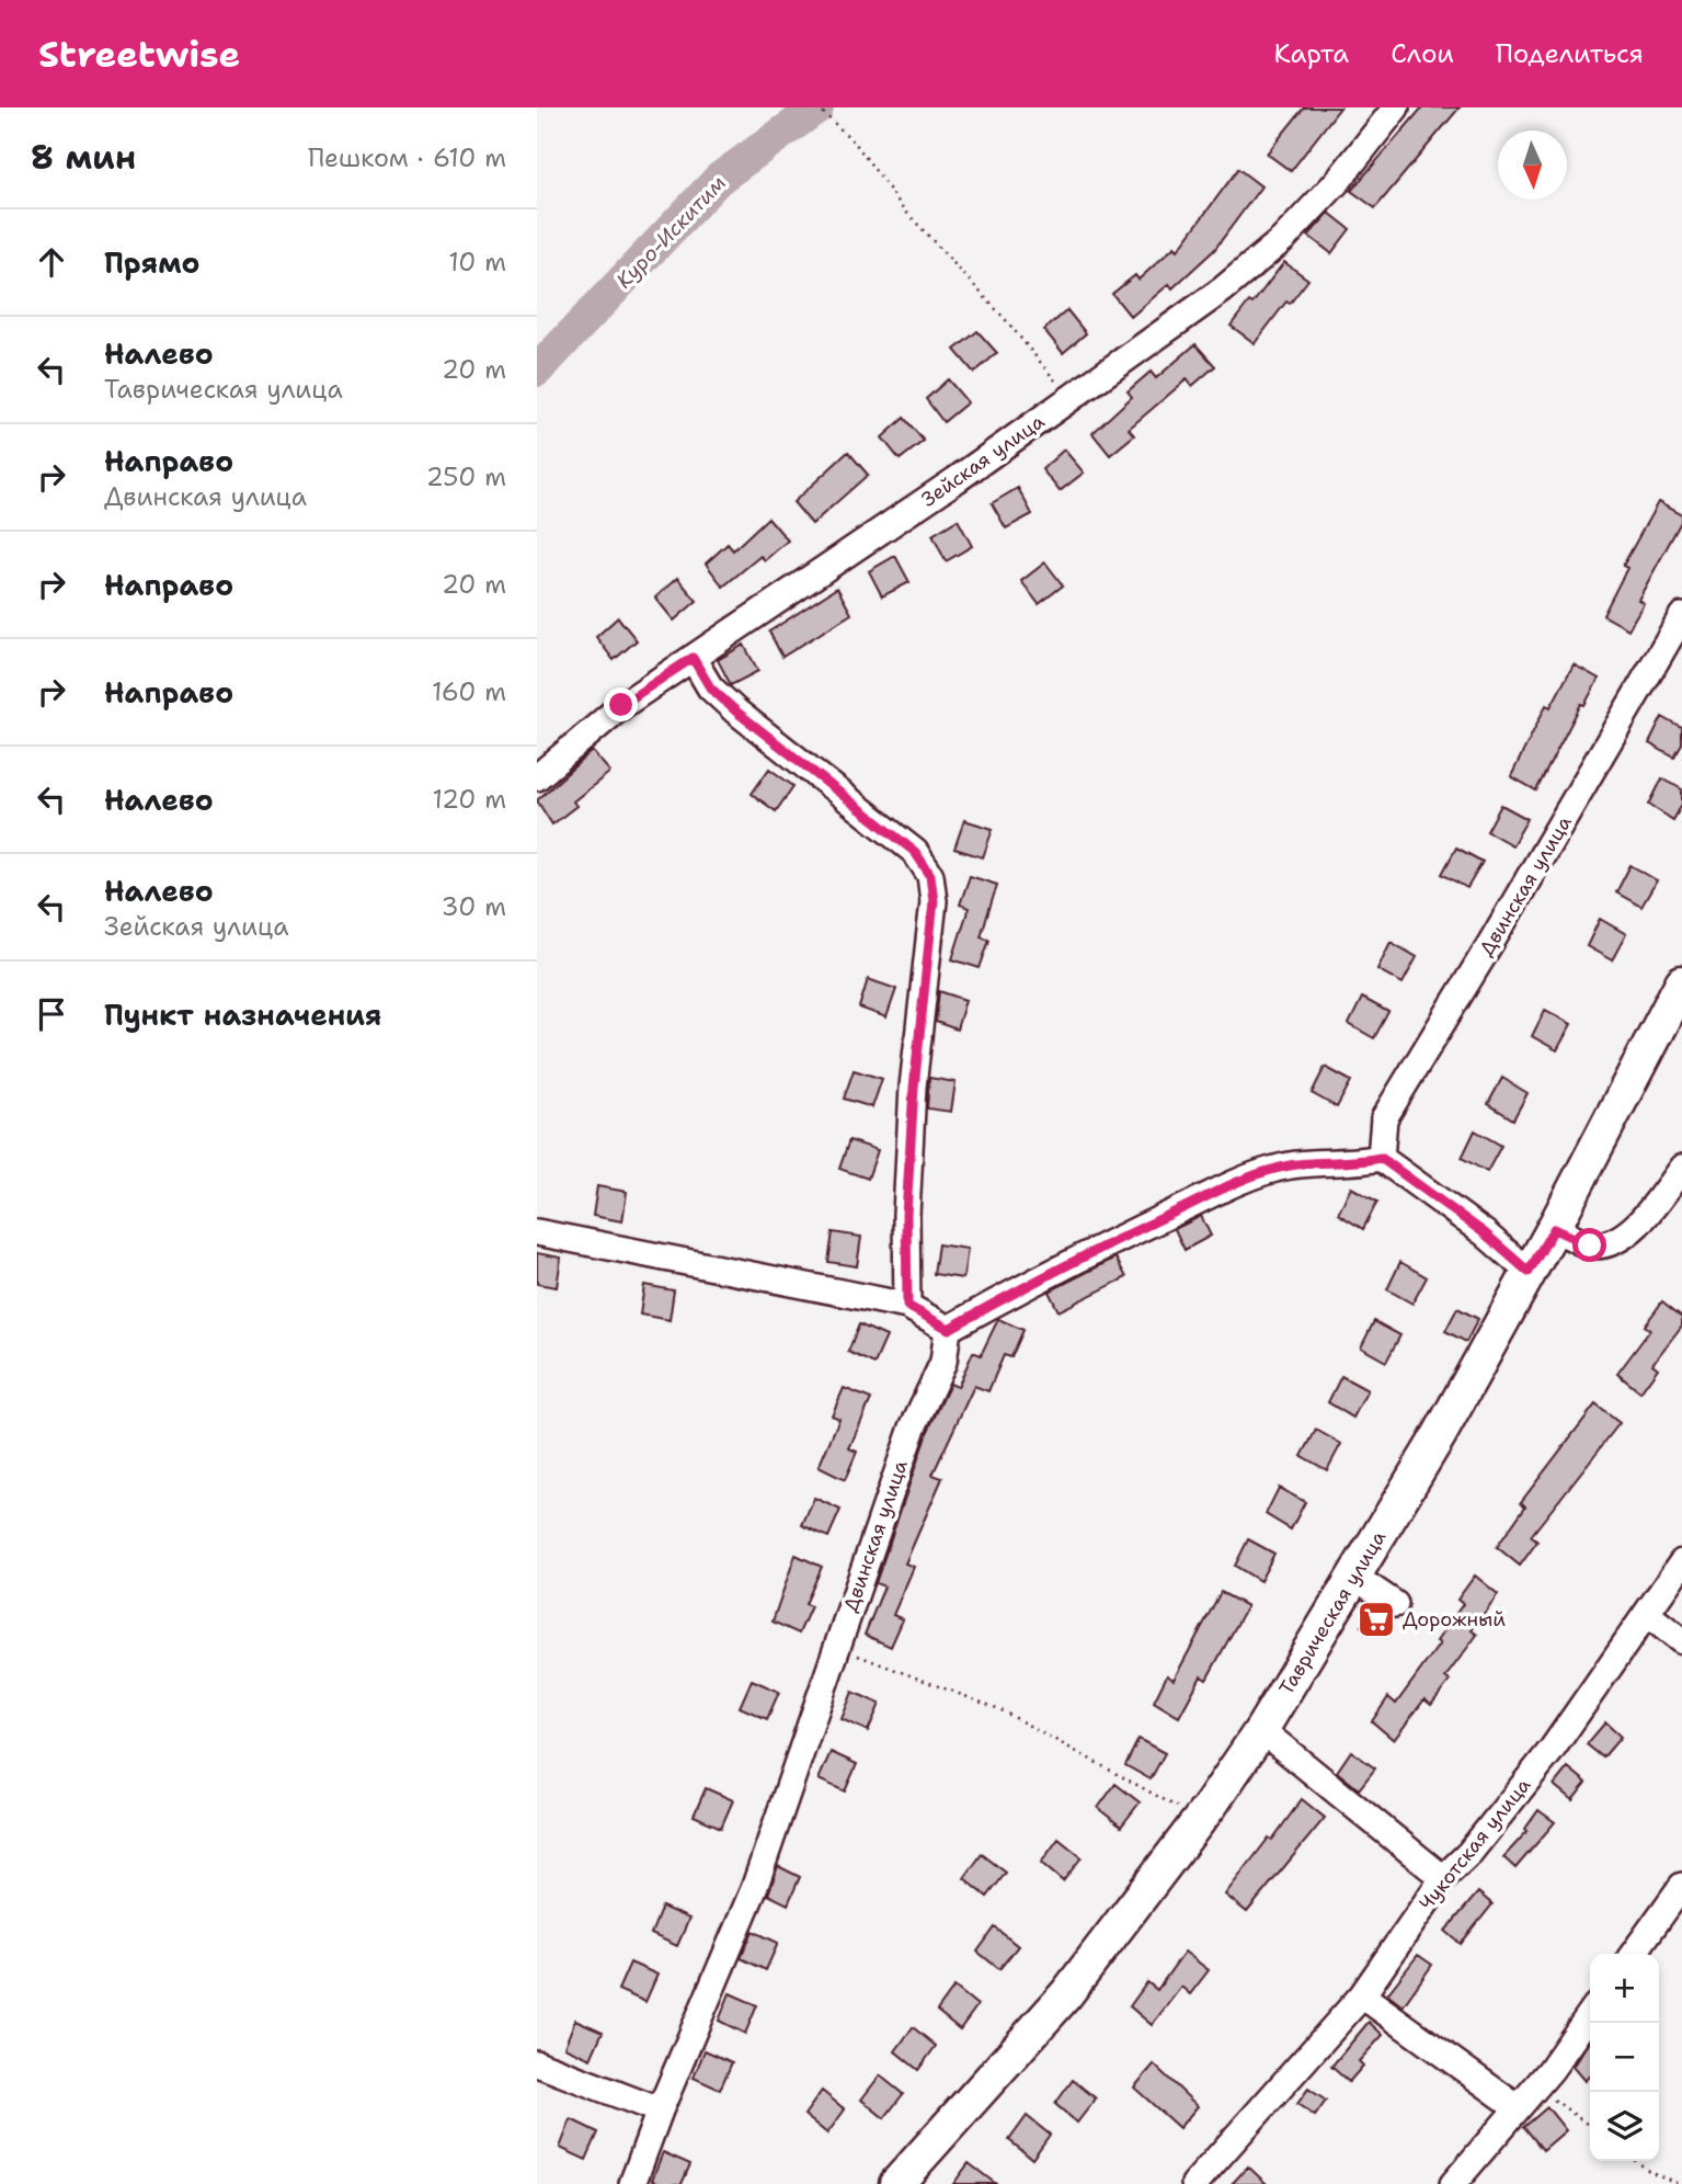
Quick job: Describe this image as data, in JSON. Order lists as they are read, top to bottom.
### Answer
{
  "streets": {
    "main road": ["Таврическая улица"],
    "street": ["Зейская улица", "Двинская улица", "Чукотская улица"]
  },
  "water": ["Куро-Искитим"],
  "places": {
    "supermarket": ["Дорожный"]
  },
  "north": "bottom",
  "page": {
    "header": "Streetwise",
    "nav": ["Карта", "Слои", "Поделиться"],
    "heading": ["8 мин", "Пешком · 610 m"],
    "list": [
      ["Прямо", "10 m"],
      ["Налево", "Таврическая улица", "20 m"],
      ["Направо", "Двинская улица", "250 m"],
      ["Направо", "20 m"],
      ["Направо", "160 m"],
      ["Налево", "120 m"],
      ["Налево", "Зейская улица", "30 m"],
      "Пункт назначения"
    ],
    "map_buttons": ["+", "−"]
  }
}
